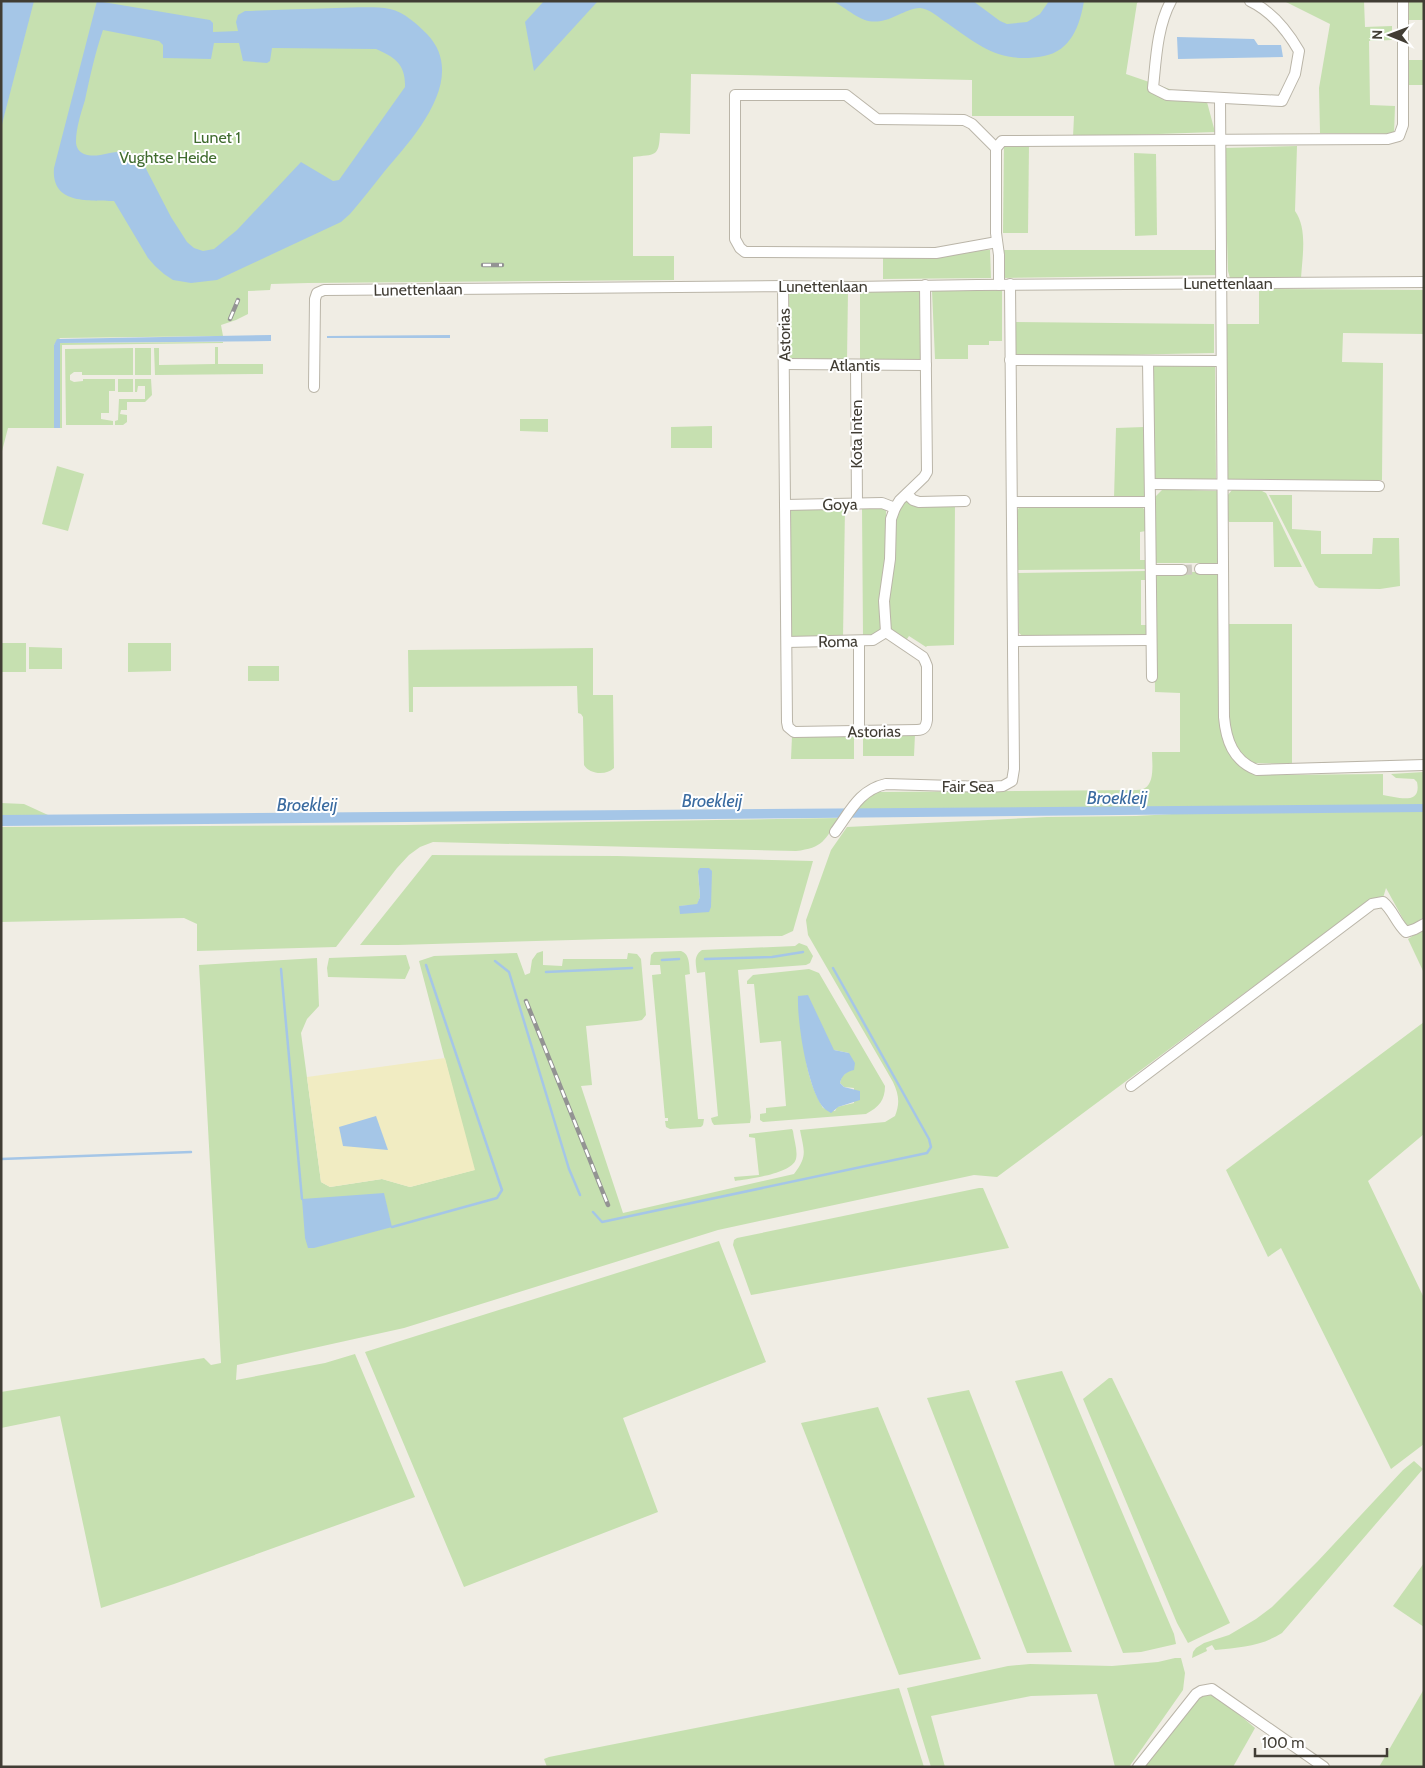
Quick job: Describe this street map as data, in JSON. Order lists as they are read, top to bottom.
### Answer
{
  "streets": {
    "street": [
      "Lunettenlaan",
      "Astorias",
      "Atlantis",
      "Kota Inten",
      "Goya",
      "Roma",
      "Fair Sea"
    ]
  },
  "crossings": [
    ["Lunettenlaan", "Astorias"],
    ["Astorias", "Atlantis"],
    ["Astorias", "Goya"],
    ["Astorias", "Roma"],
    ["Atlantis", "Kota Inten"],
    ["Kota Inten", "Goya"]
  ],
  "water": ["Broekleij"],
  "parks": ["Lunet 1", "Vughtse Heide"],
  "scale_bar": "100 m",
  "north": "left"
}
